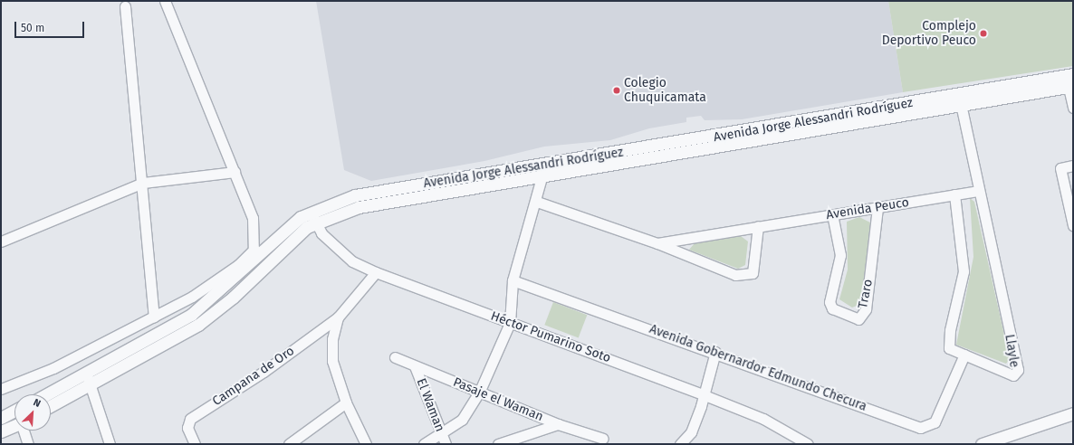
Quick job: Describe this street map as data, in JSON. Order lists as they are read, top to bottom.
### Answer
{
  "streets": {
    "street": [
      "Avenida Jorge Alessandri Rodríguez",
      "Avenida Peuco",
      "Traro",
      "Héctor Pumarino Soto",
      "Llayle",
      "Avenida Gobernardor Edmundo Checura",
      "Campana de Oro",
      "Pasaje el Waman",
      "El Waman"
    ]
  },
  "crossings": [
    ["Avenida Jorge Alessandri Rodríguez", "Héctor Pumarino Soto"],
    ["Avenida Jorge Alessandri Rodríguez", "Llayle"],
    ["Avenida Peuco", "Traro"],
    ["Avenida Peuco", "Llayle"],
    ["Héctor Pumarino Soto", "Campana de Oro"],
    ["Llayle", "Avenida Gobernardor Edmundo Checura"],
    ["Pasaje el Waman", "El Waman"]
  ],
  "places": ["Complejo Deportivo Peuco", "Colegio Chuquicamata"],
  "scale_bar": "50 m",
  "north": "top right"
}
